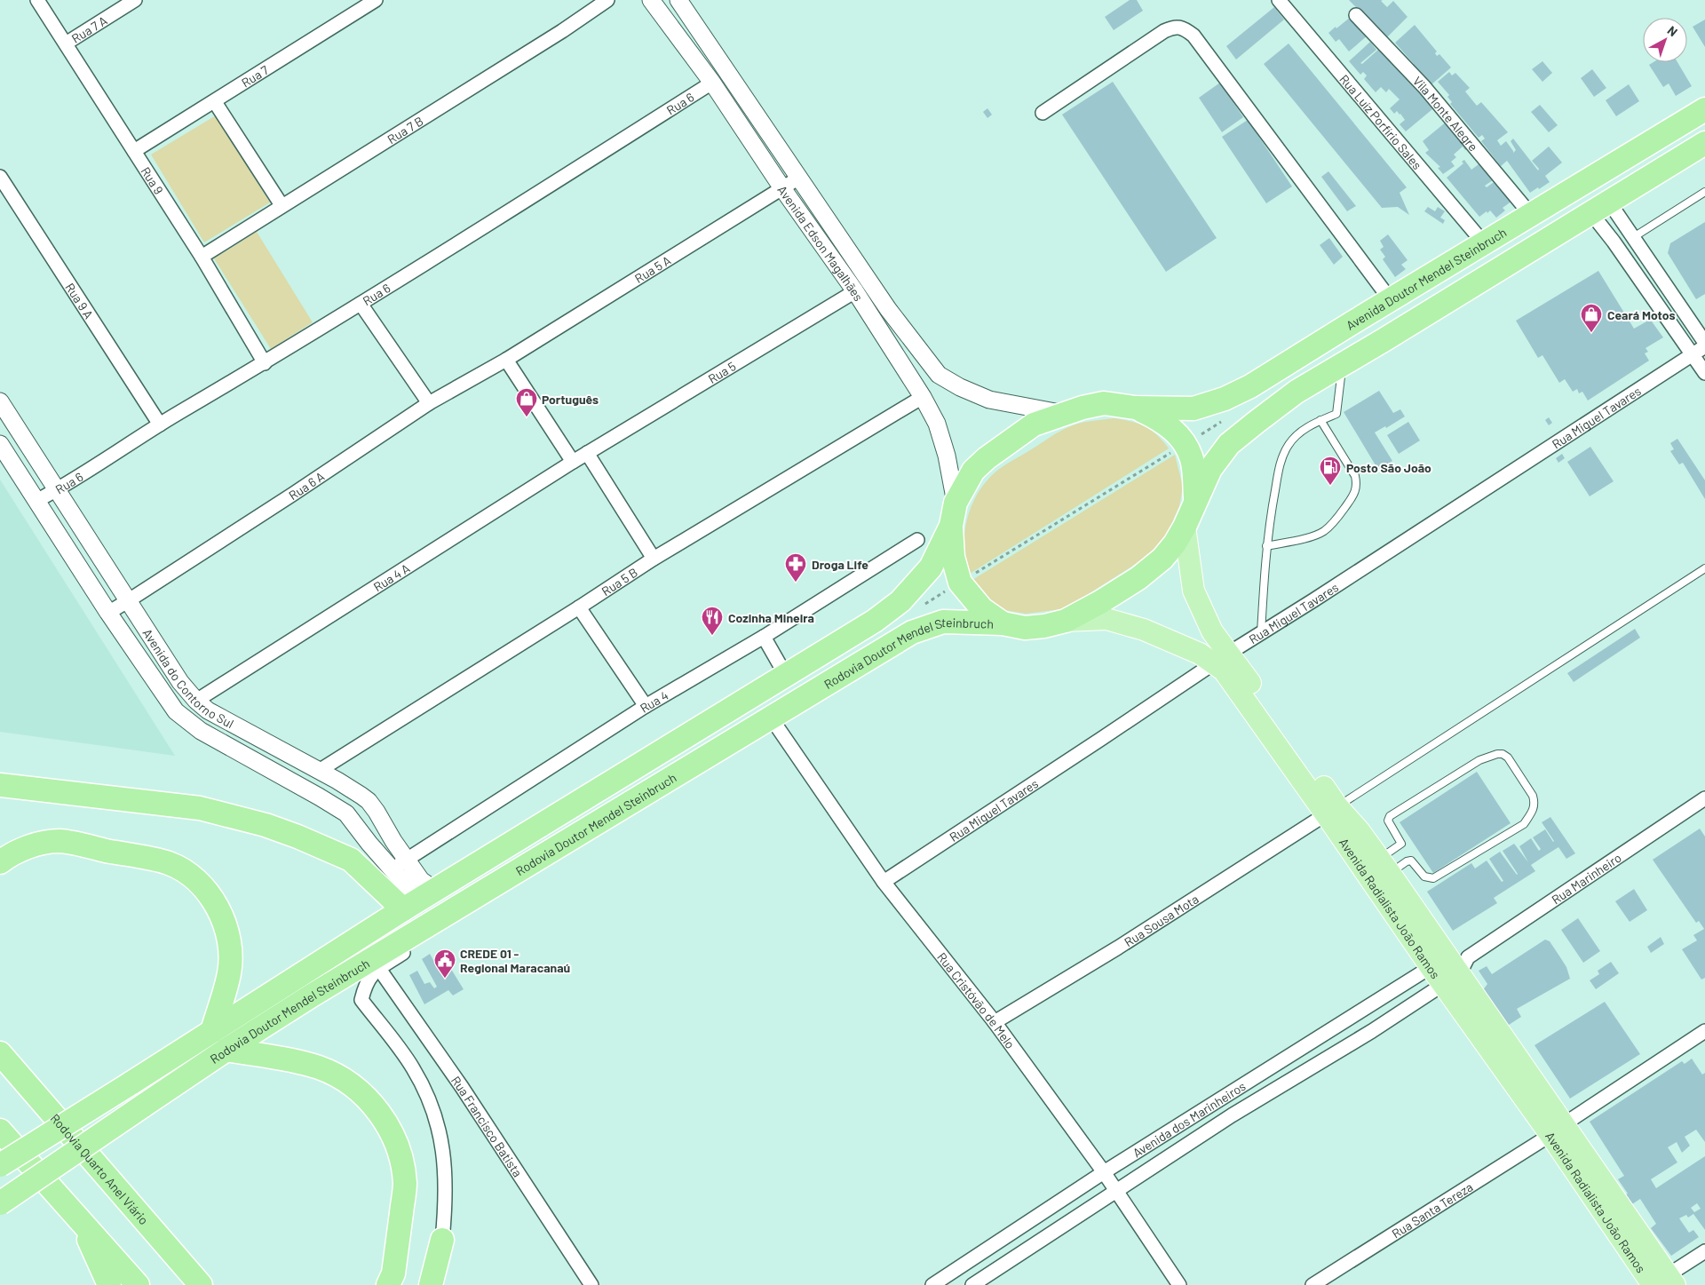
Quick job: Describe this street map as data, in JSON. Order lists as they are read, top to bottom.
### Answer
{
  "streets": {
    "highway": ["Avenida Doutor Mendel Steinbruch", "Rodovia Doutor Mendel Steinbruch", "Rodovia Quarto Anel Viário"],
    "main road": ["Avenida Radialista João Ramos"],
    "street": [
      "Rua 7 A",
      "Rua 7",
      "Rua 6",
      "Vila Monte Alegre",
      "Rua Luíz Porfírio Sales",
      "Rua 7 B",
      "Rua 9",
      "Avenida Edson Magalhães",
      "Rua 5 A",
      "Rua 9 A",
      "Rua 5",
      "Rua Miguel Tavares",
      "Rua 6 A",
      "Rua 4 A",
      "Rua 5 B",
      "Avenida do Contorno Sul",
      "Rua 4",
      "Rua Marinheiro",
      "Rua Sousa Mota",
      "Rua Cristóvão de Melo",
      "Avenida dos Marinheiros",
      "Rua Francisco Batista",
      "Rua Santa Tereza"
    ]
  },
  "crossings": [
    ["Rua 7 A", "Rua 9"],
    ["Rua 7", "Rua 9"],
    ["Rua 6", "Rua 9"],
    ["Rua 6", "Avenida Edson Magalhães"],
    ["Rua 6", "Rua 9 A"],
    ["Rua 6", "Avenida do Contorno Sul"],
    ["Vila Monte Alegre", "Avenida Doutor Mendel Steinbruch"],
    ["Rua Luíz Porfírio Sales", "Avenida Doutor Mendel Steinbruch"],
    ["Rua 7 B", "Rua 9"],
    ["Avenida Edson Magalhães", "Rua 5 A"],
    ["Avenida Edson Magalhães", "Rua 5"],
    ["Avenida Edson Magalhães", "Rua 5 B"],
    ["Avenida Edson Magalhães", "Rodovia Doutor Mendel Steinbruch"],
    ["Rua 5 A", "Rua 6 A"],
    ["Avenida Doutor Mendel Steinbruch", "Rodovia Doutor Mendel Steinbruch"],
    ["Rua 5", "Rua 4 A"],
    ["Rua Miguel Tavares", "Avenida Radialista João Ramos"],
    ["Rua Miguel Tavares", "Rua Cristóvão de Melo"],
    ["Rua 6 A", "Avenida do Contorno Sul"],
    ["Rua 4 A", "Avenida do Contorno Sul"],
    ["Rua 5 B", "Avenida do Contorno Sul"],
    ["Rodovia Doutor Mendel Steinbruch", "Avenida do Contorno Sul"],
    ["Rodovia Doutor Mendel Steinbruch", "Avenida Radialista João Ramos"],
    ["Rodovia Doutor Mendel Steinbruch", "Rua Cristóvão de Melo"],
    ["Avenida do Contorno Sul", "Rua 4"],
    ["Rua Marinheiro", "Avenida Radialista João Ramos"],
    ["Rua Marinheiro", "Avenida dos Marinheiros"],
    ["Avenida Radialista João Ramos", "Rua Sousa Mota"],
    ["Avenida Radialista João Ramos", "Avenida dos Marinheiros"],
    ["Avenida Radialista João Ramos", "Rua Santa Tereza"],
    ["Rua Sousa Mota", "Rua Cristóvão de Melo"],
    ["Rua Cristóvão de Melo", "Avenida dos Marinheiros"]
  ],
  "places": {
    "shop": ["Ceará Motos", "Português"],
    "fuel station": ["Posto São João"],
    "pharmacy": ["Droga Life"],
    "restaurant": ["Cozinha Mineira"],
    "public building": ["CREDE 01 - Regional Maracanaú"]
  },
  "north": "top right"
}
